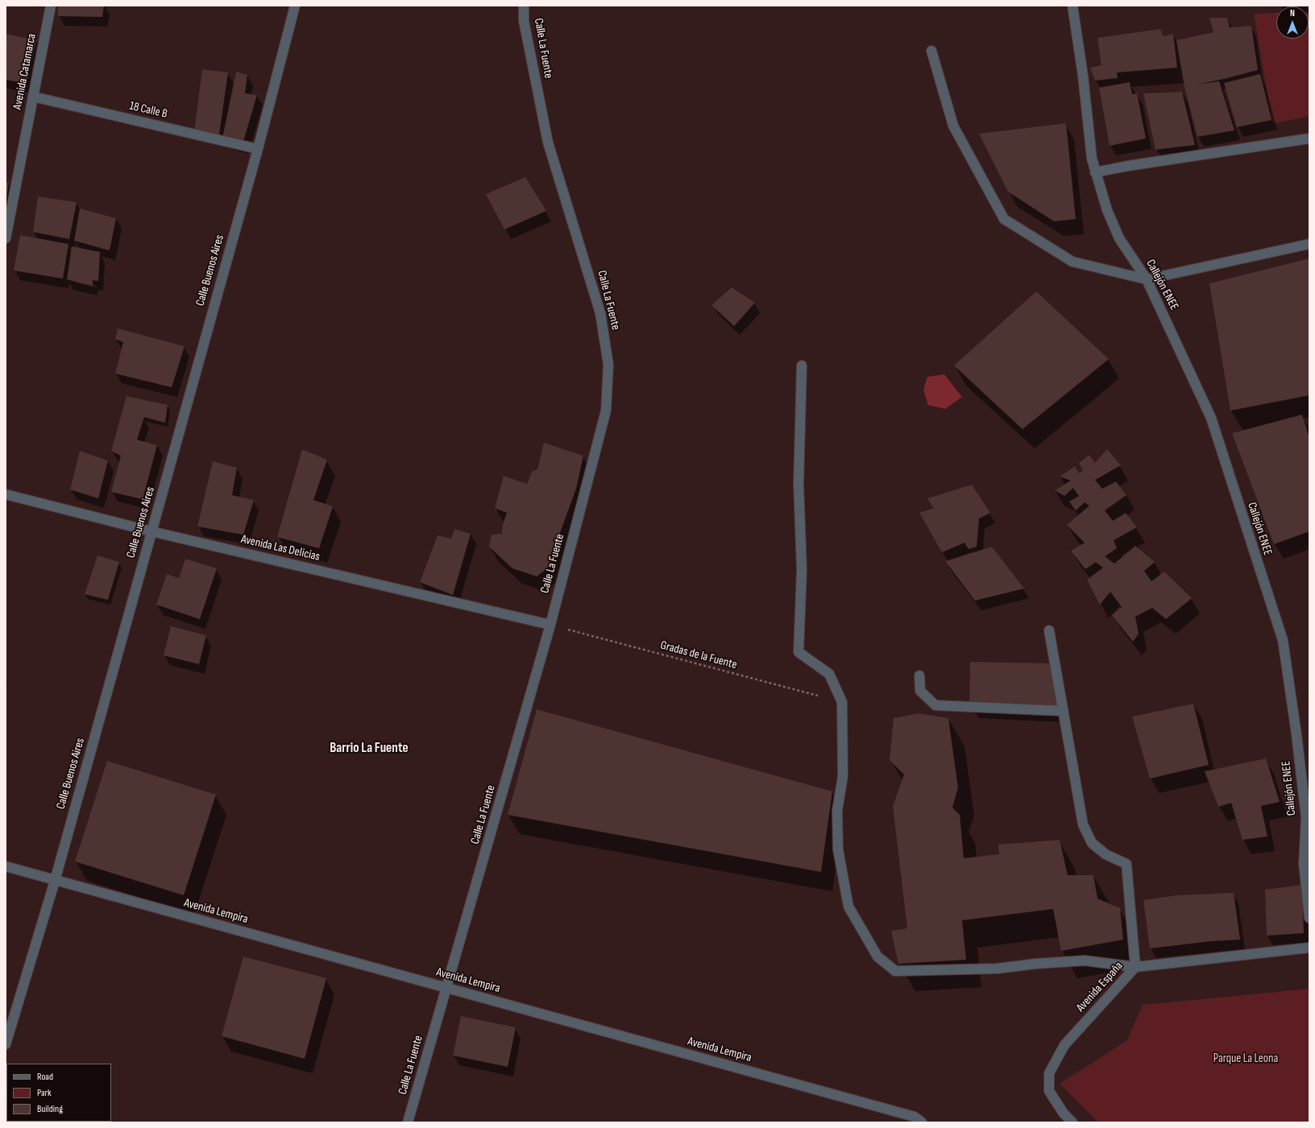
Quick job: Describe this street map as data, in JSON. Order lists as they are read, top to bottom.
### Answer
{
  "streets": {
    "street": [
      "Calle La Fuente",
      "Avenida Catamarca",
      "18 Calle B",
      "Calle Buenos Aires",
      "Callejón ENEE",
      "Avenida Las Delicias",
      "Avenida Lempira",
      "Avenida España"
    ],
    "path": ["Gradas de la Fuente"]
  },
  "crossings": [
    ["Calle La Fuente", "Avenida Las Delicias"],
    ["Calle La Fuente", "Gradas de la Fuente"],
    ["Calle La Fuente", "Avenida Lempira"],
    ["Avenida Catamarca", "18 Calle B"],
    ["18 Calle B", "Calle Buenos Aires"],
    ["Calle Buenos Aires", "Avenida Las Delicias"],
    ["Calle Buenos Aires", "Avenida Lempira"],
    ["Avenida Las Delicias", "Gradas de la Fuente"]
  ],
  "districts": ["Barrio La Fuente"],
  "parks": ["Parque La Leona"],
  "legend": ["Road", "Park", "Building"],
  "north": "top"
}
